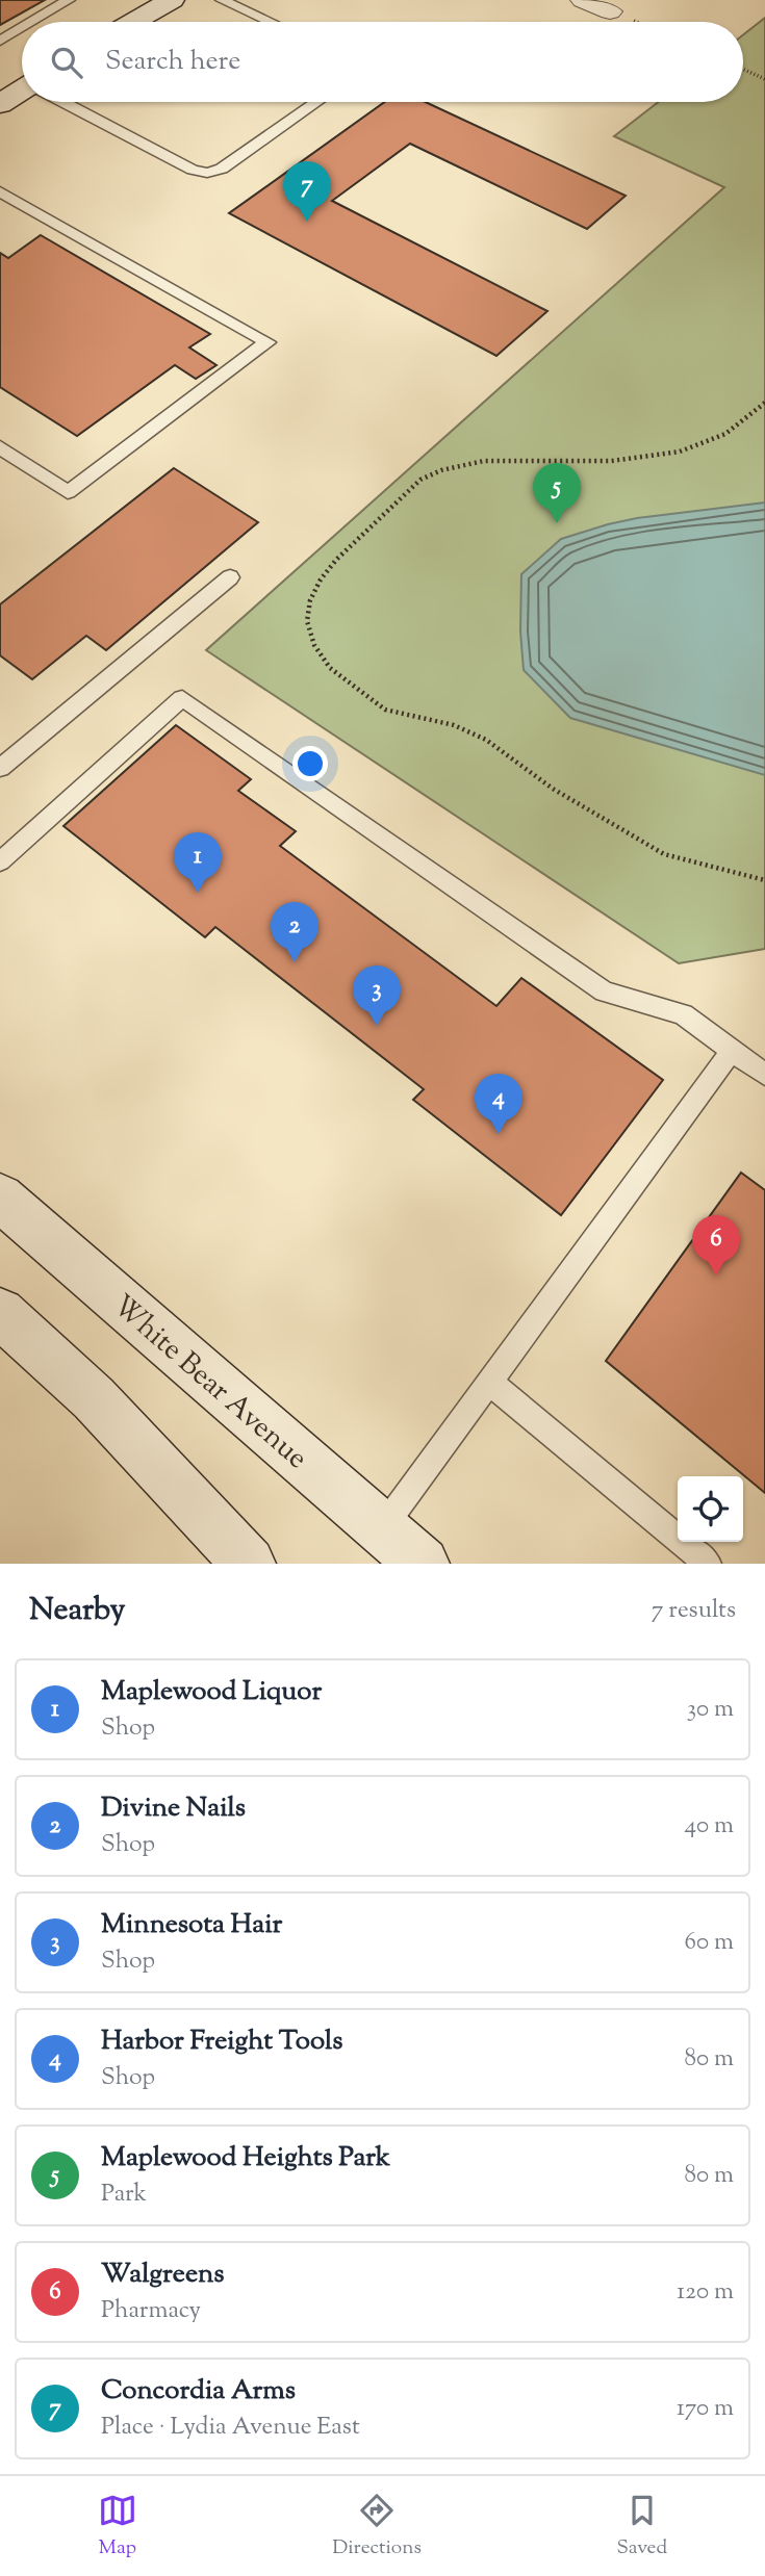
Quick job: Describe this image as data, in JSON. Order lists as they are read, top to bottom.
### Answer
{
  "streets": {
    "main road": ["White Bear Avenue"]
  },
  "page": {
    "search": "Search here",
    "pins": [
      "7",
      "5",
      "1",
      "2",
      "3",
      "4",
      "6"
    ],
    "heading": ["Nearby", "7 results"],
    "list": [
      {
        "mark": "1",
        "name": "Maplewood Liquor",
        "note": "Shop",
        "value": "30 m"
      },
      {
        "mark": "2",
        "name": "Divine Nails",
        "note": "Shop",
        "value": "40 m"
      },
      {
        "mark": "3",
        "name": "Minnesota Hair",
        "note": "Shop",
        "value": "60 m"
      },
      {
        "mark": "4",
        "name": "Harbor Freight Tools",
        "note": "Shop",
        "value": "80 m"
      },
      {
        "mark": "5",
        "name": "Maplewood Heights Park",
        "note": "Park",
        "value": "80 m"
      },
      {
        "mark": "6",
        "name": "Walgreens",
        "note": "Pharmacy",
        "value": "120 m"
      },
      {
        "mark": "7",
        "name": "Concordia Arms",
        "note": "Place · Lydia Avenue East",
        "value": "170 m"
      }
    ],
    "nav": ["Map", "Directions", "Saved"]
  }
}
